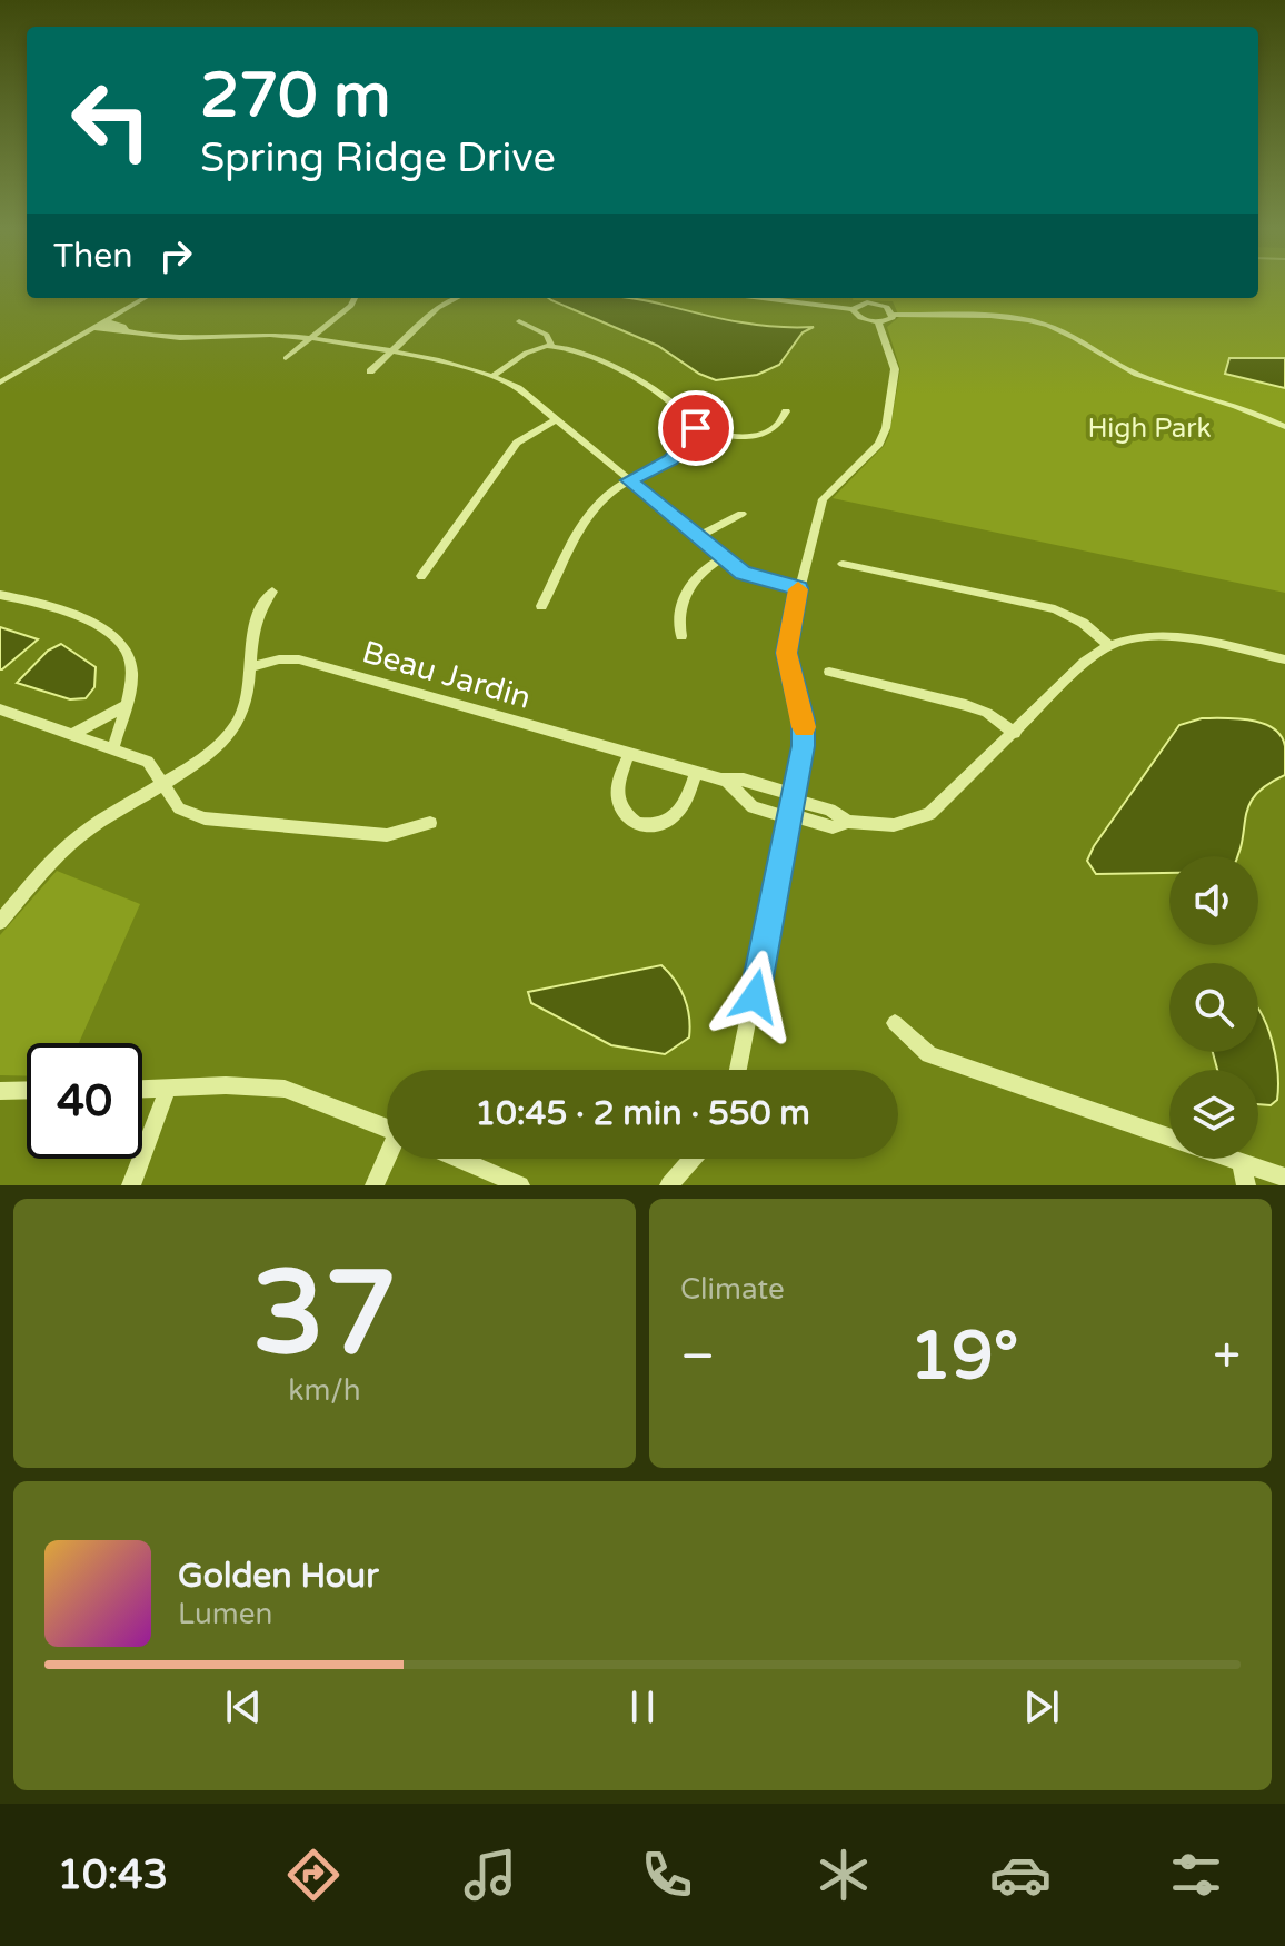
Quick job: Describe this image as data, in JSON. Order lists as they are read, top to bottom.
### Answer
{
  "streets": {
    "street": ["Beau Jardin"]
  },
  "parks": ["High Park"],
  "page": {
    "turn": ["270 m", "Spring Ridge Drive"],
    "then": "Then",
    "limit": "40",
    "trip": "10:45 · 2 min · 550 m",
    "tile": [
      ["37", "km/h"],
      "Climate"
    ],
    "heat": ["−", "19°", "+"],
    "song": ["Golden Hour", "Lumen"],
    "tabs": "10:43"
  }
}
